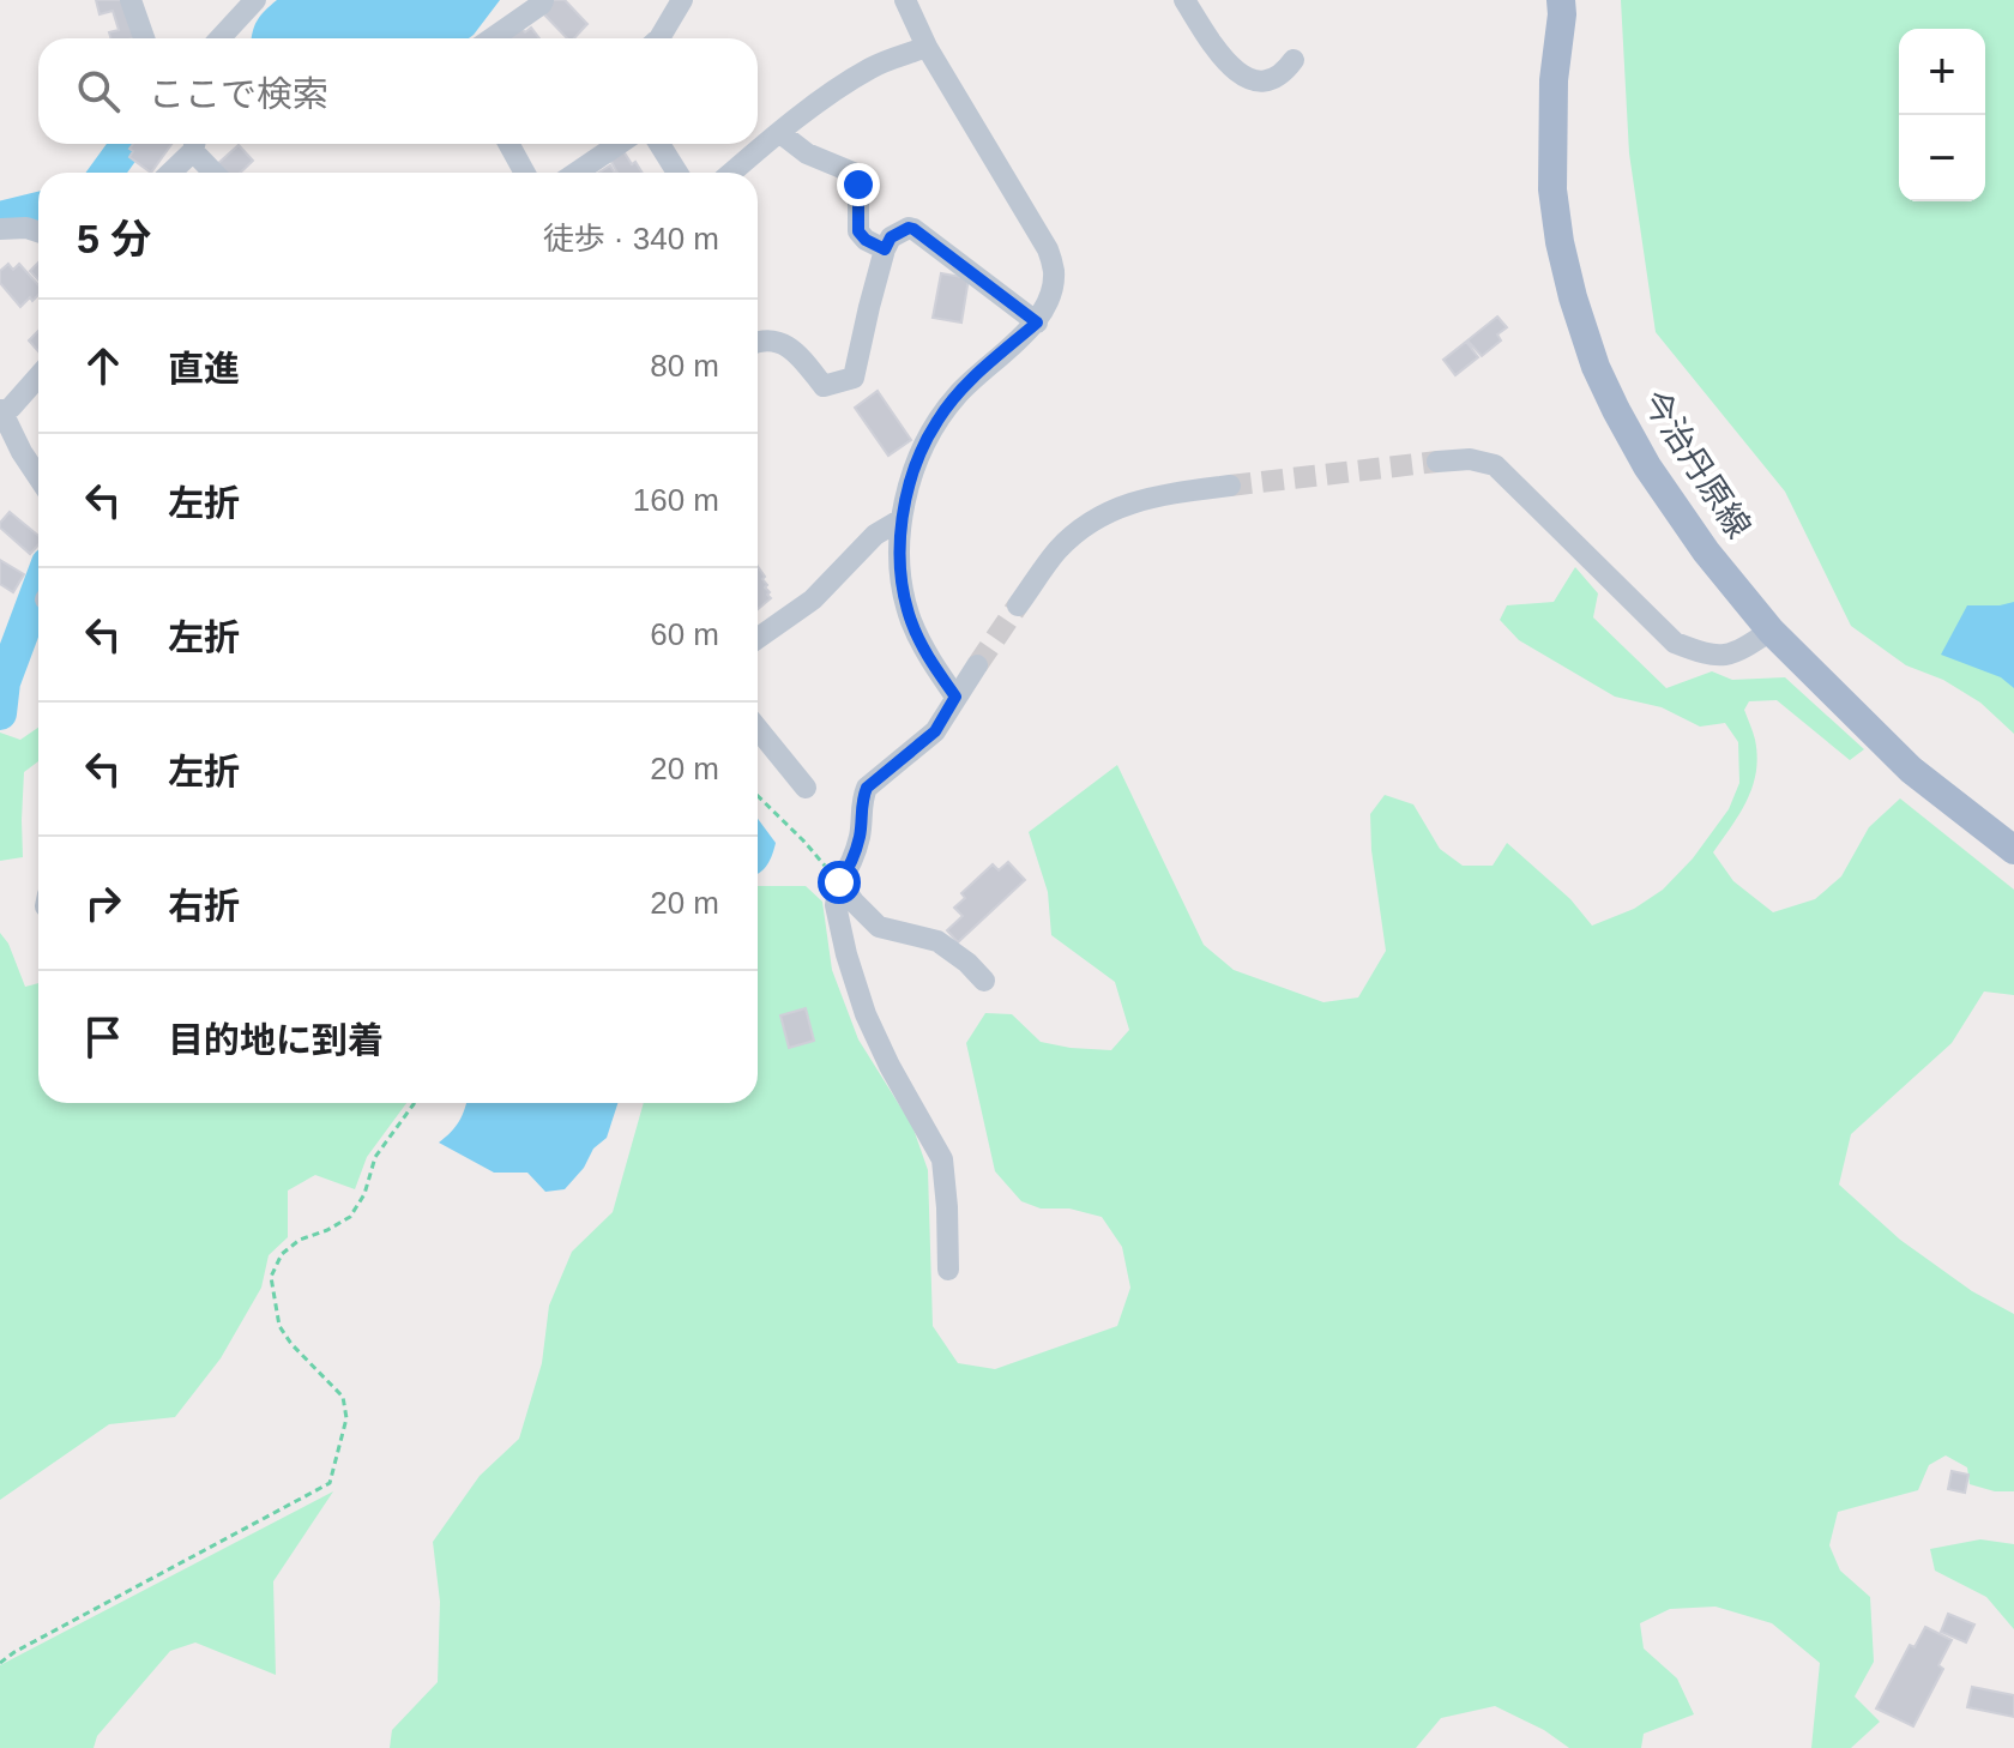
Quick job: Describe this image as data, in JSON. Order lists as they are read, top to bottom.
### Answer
{
  "streets": {
    "main road": ["今治丹原線"]
  },
  "page": {
    "map_buttons": ["+", "−"],
    "search": "ここで検索",
    "heading": ["5 分", "徒歩 · 340 m"],
    "list": [
      ["直進", "80 m"],
      ["左折", "160 m"],
      ["左折", "60 m"],
      ["左折", "20 m"],
      ["右折", "20 m"],
      "目的地に到着"
    ]
  }
}
